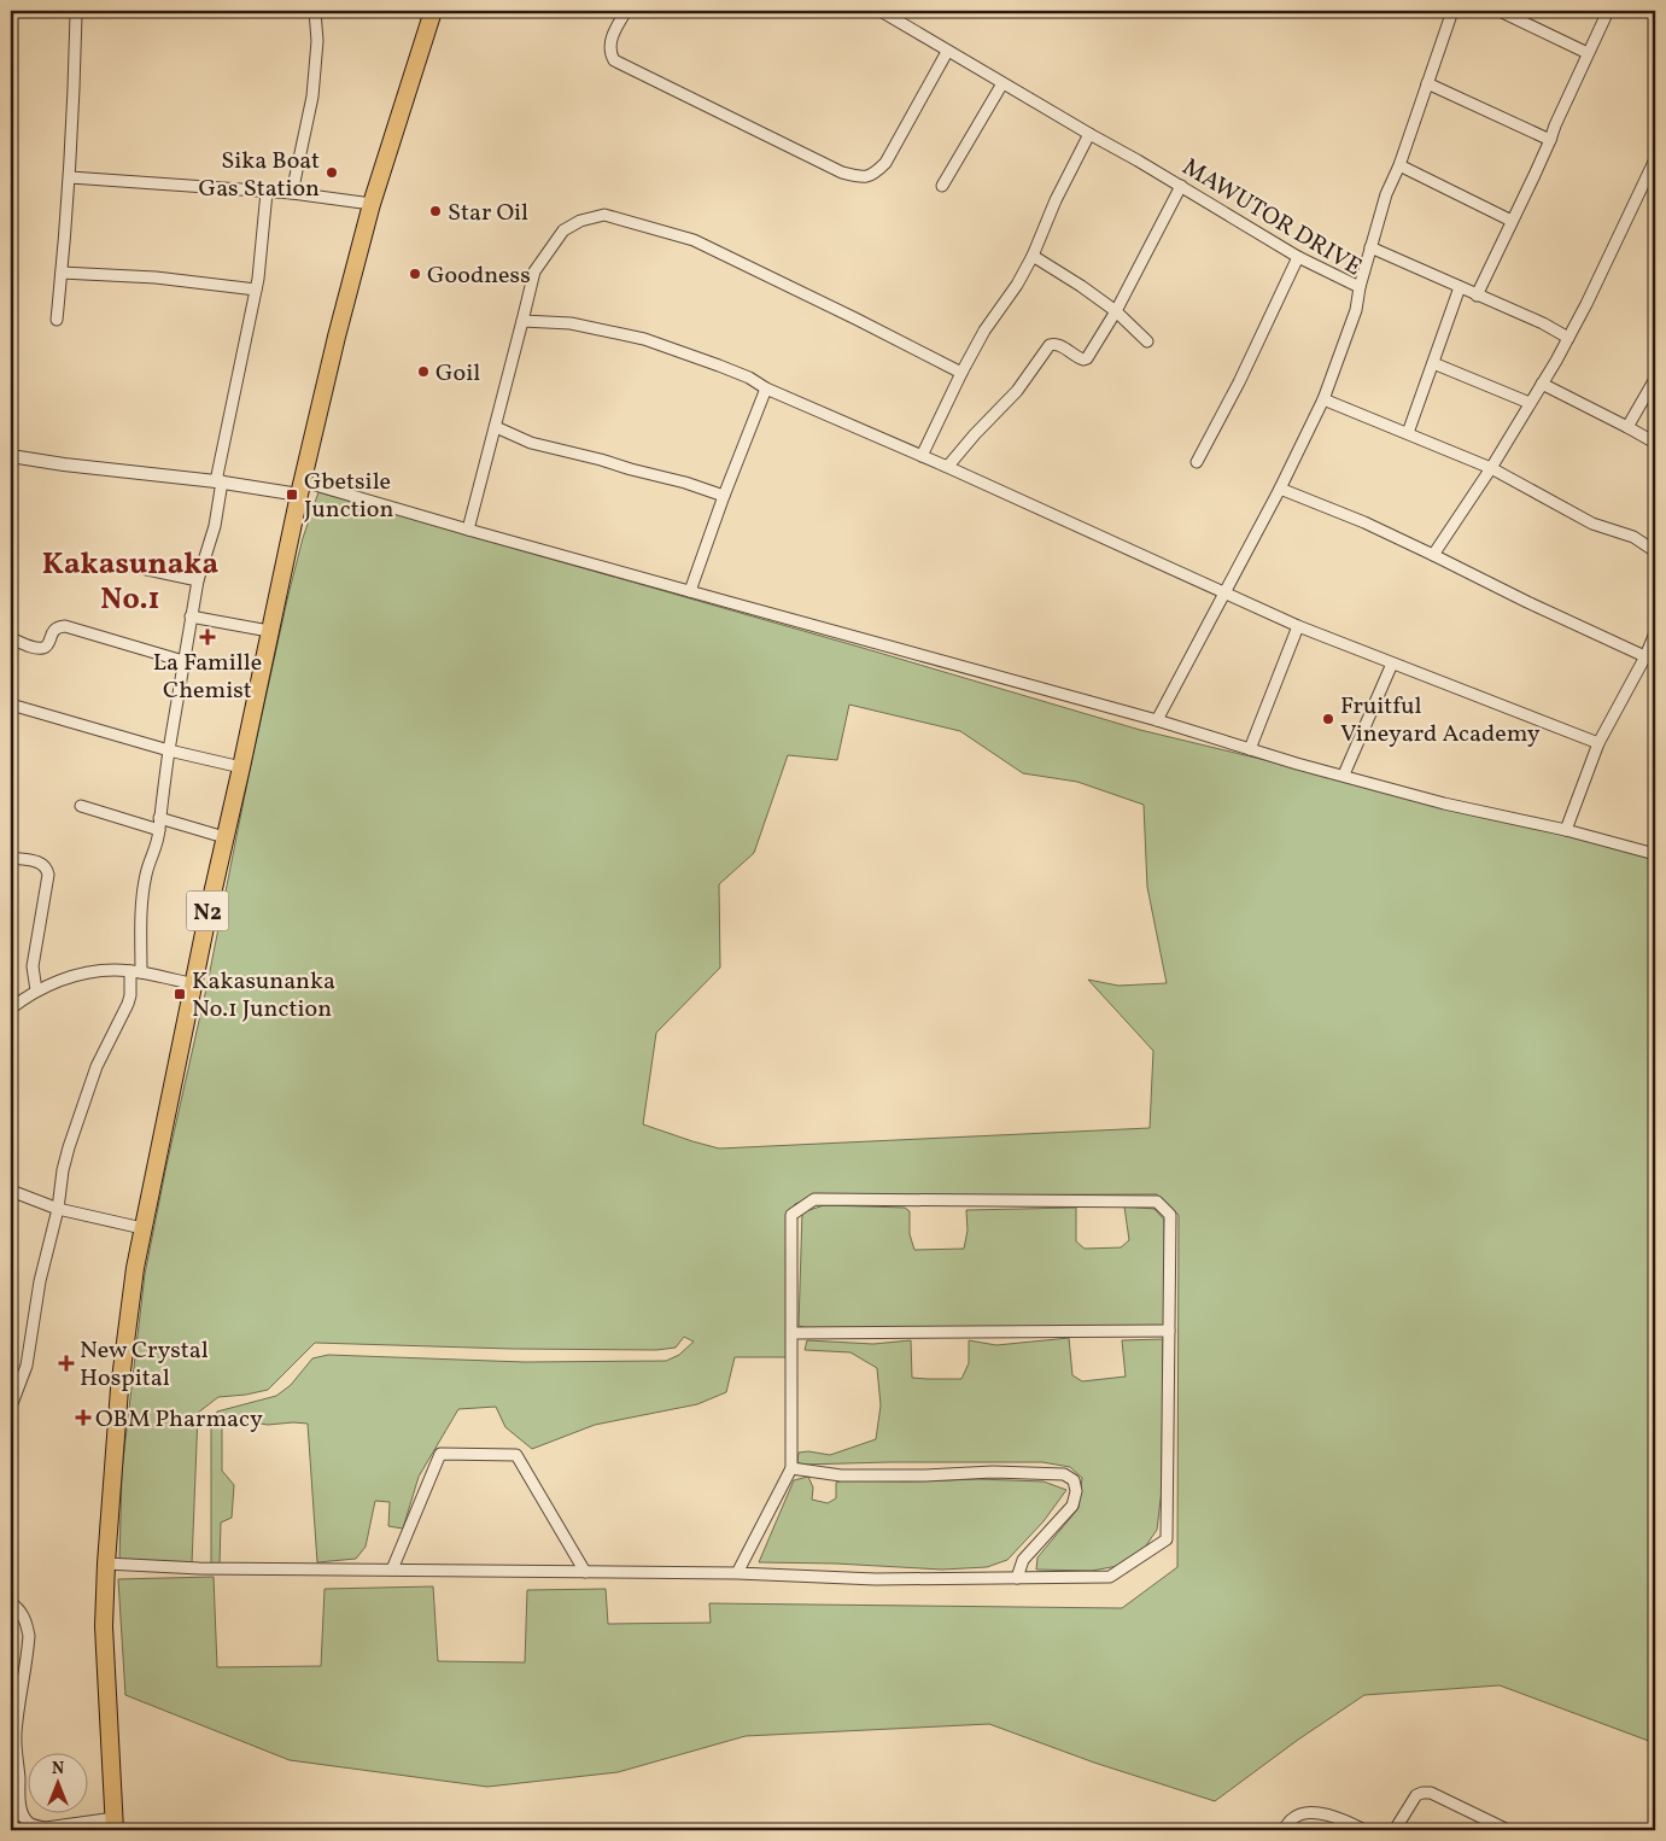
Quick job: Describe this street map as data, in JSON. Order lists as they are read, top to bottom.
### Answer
{
  "streets": {
    "highway": ["N2"],
    "street": ["MAWUTOR DRIVE"]
  },
  "districts": ["Kakasunaka No.1"],
  "places": {
    "other": [
      "Sika Boat Gas Station",
      "Star Oil",
      "Goodness",
      "Goil",
      "Fruitful Vineyard Academy"
    ],
    "transit": ["Gbetsile Junction", "Kakasunanka No.1 Junction"],
    "health": ["La Famille Chemist", "New Crystal Hospital", "OBM Pharmacy"]
  },
  "north": "top"
}
